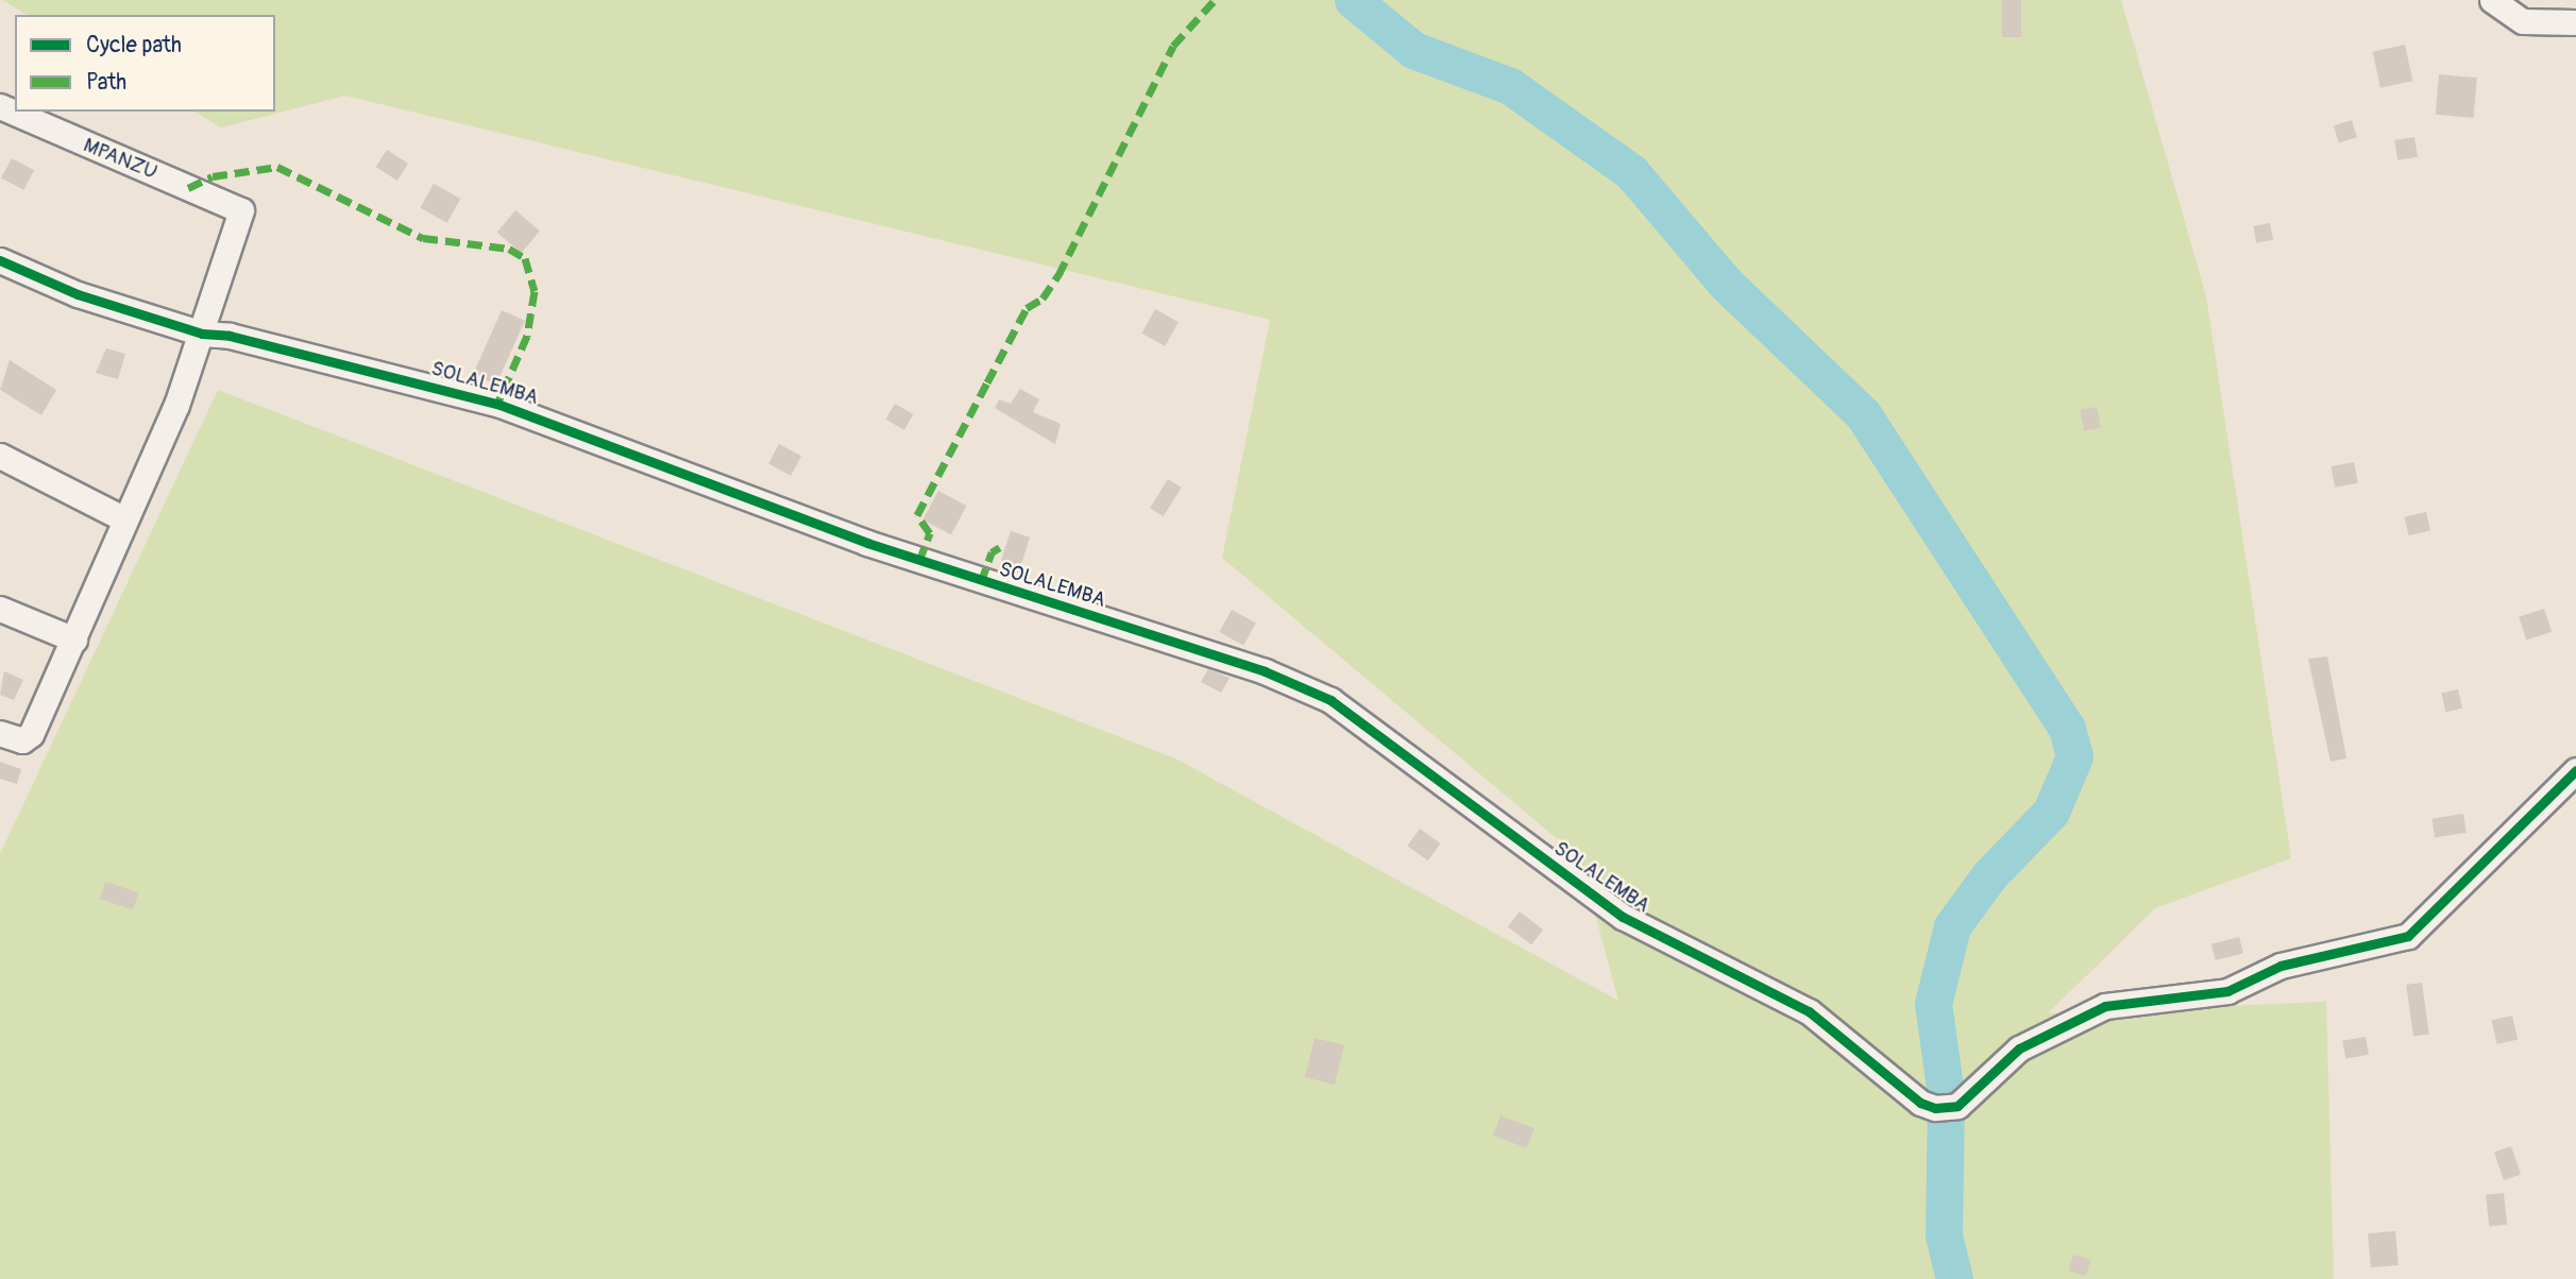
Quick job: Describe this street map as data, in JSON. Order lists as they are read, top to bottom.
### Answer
{
  "streets": {
    "street": ["MPANZU", "SOLALEMBA"]
  },
  "crossings": [
    ["MPANZU", "SOLALEMBA"]
  ],
  "legend": ["Cycle path", "Path"]
}
